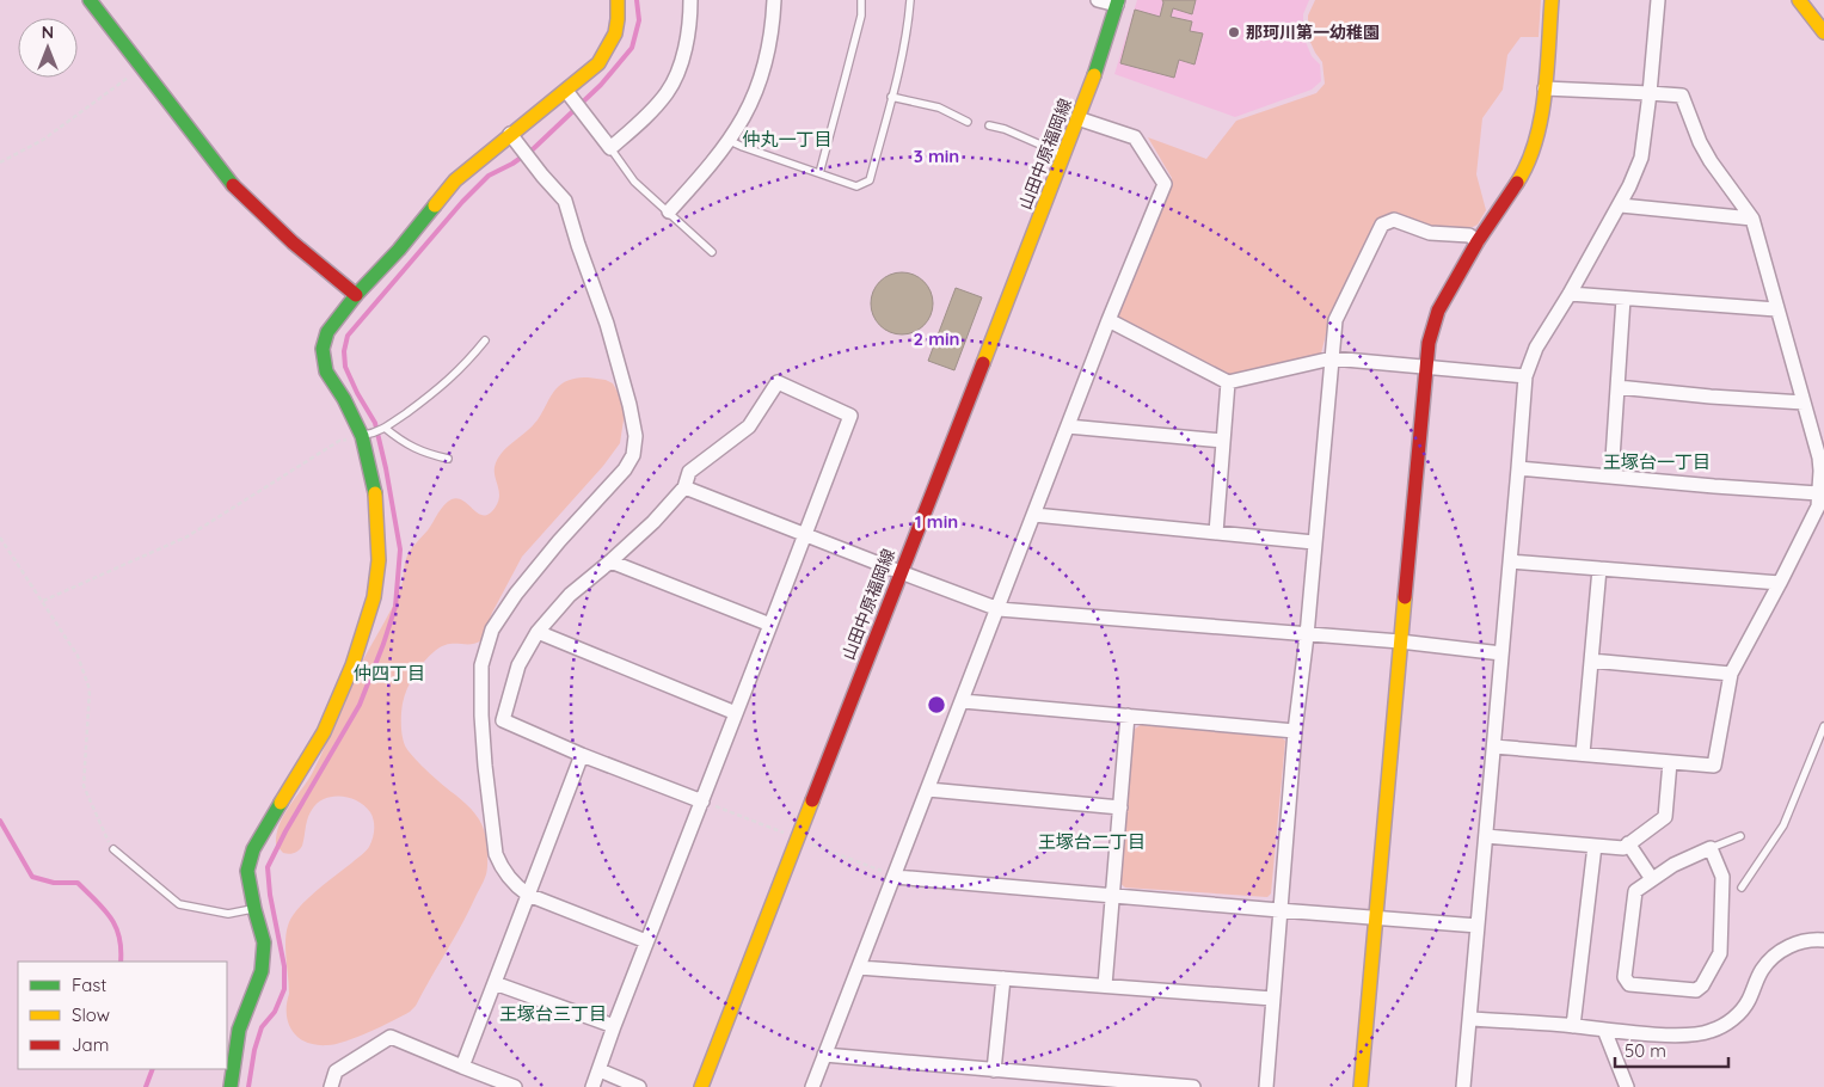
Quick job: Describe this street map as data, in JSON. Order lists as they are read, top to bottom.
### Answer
{
  "streets": {
    "street": ["山田中原福岡線"]
  },
  "districts": [
    "仲丸一丁目",
    "王塚台一丁目",
    "仲四丁目",
    "王塚台二丁目",
    "王塚台三丁目"
  ],
  "places": ["那珂川第一幼稚園"],
  "legend": ["Fast", "Slow", "Jam"],
  "scale_bar": "50 m",
  "north": "top",
  "rings": ["3 min", "2 min", "1 min"]
}
